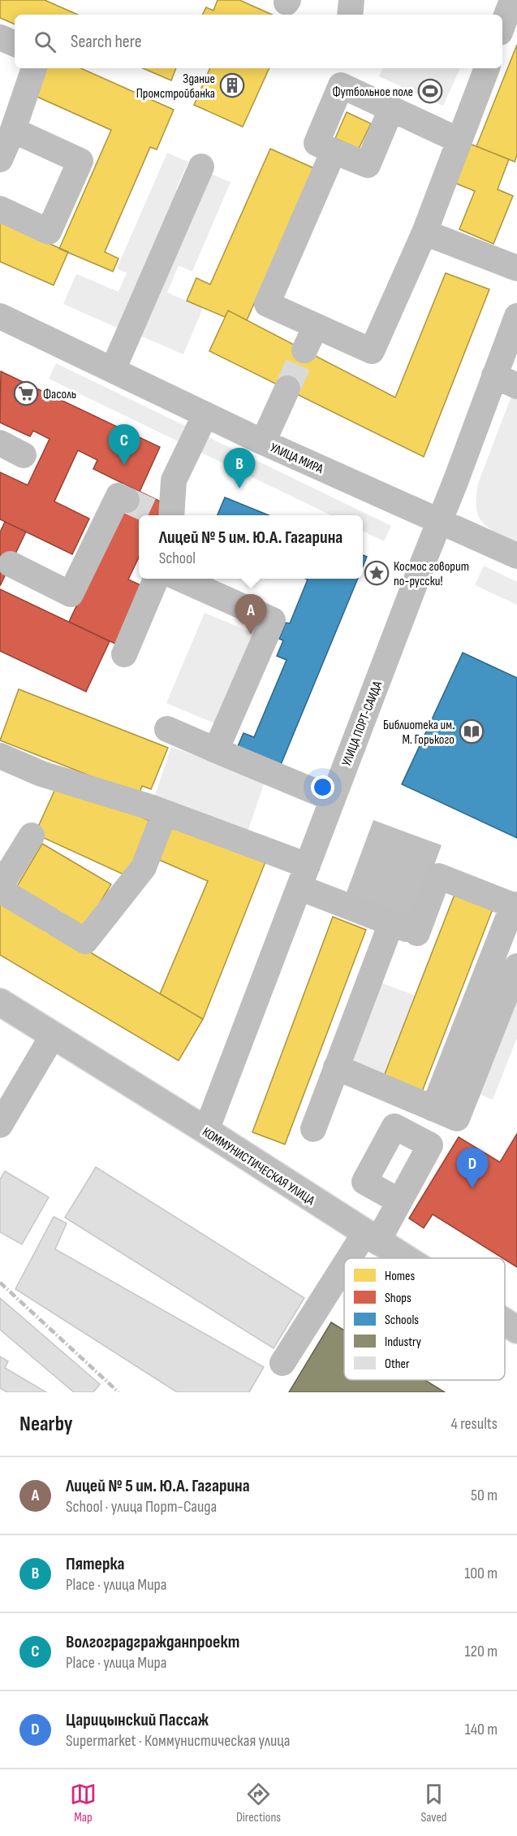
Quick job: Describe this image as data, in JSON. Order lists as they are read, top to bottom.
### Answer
{
  "streets": {
    "main road": ["КОММУНИСТИЧЕСКАЯ УЛИЦА"],
    "street": ["УЛИЦА МИРА", "УЛИЦА ПОРТ-САИДА"]
  },
  "crossings": [
    ["УЛИЦА МИРА", "УЛИЦА ПОРТ-САИДА"],
    ["УЛИЦА ПОРТ-САИДА", "КОММУНИСТИЧЕСКАЯ УЛИЦА"]
  ],
  "places": {
    "building": ["Здание Промстройбанка"],
    "sports": ["Футбольное поле"],
    "supermarket": ["Фасоль"],
    "place": ["Космос говорит по-русски!"],
    "library": ["Библиотека им. М. Горького"]
  },
  "legend": [
    "Homes",
    "Shops",
    "Schools",
    "Industry",
    "Other"
  ],
  "page": {
    "search": "Search here",
    "pins": [
      "C",
      "B",
      "A",
      "D"
    ],
    "popup": ["Лицей № 5 им. Ю.А. Гагарина", "School"],
    "heading": ["Nearby", "4 results"],
    "list": [
      {
        "mark": "A",
        "name": "Лицей № 5 им. Ю.А. Гагарина",
        "note": "School · улица Порт-Саида",
        "value": "50 m"
      },
      {
        "mark": "B",
        "name": "Пятерка",
        "note": "Place · улица Мира",
        "value": "100 m"
      },
      {
        "mark": "C",
        "name": "Волгоградгражданпроект",
        "note": "Place · улица Мира",
        "value": "120 m"
      },
      {
        "mark": "D",
        "name": "Царицынский Пассаж",
        "note": "Supermarket · Коммунистическая улица",
        "value": "140 m"
      }
    ],
    "nav": ["Map", "Directions", "Saved"]
  }
}
